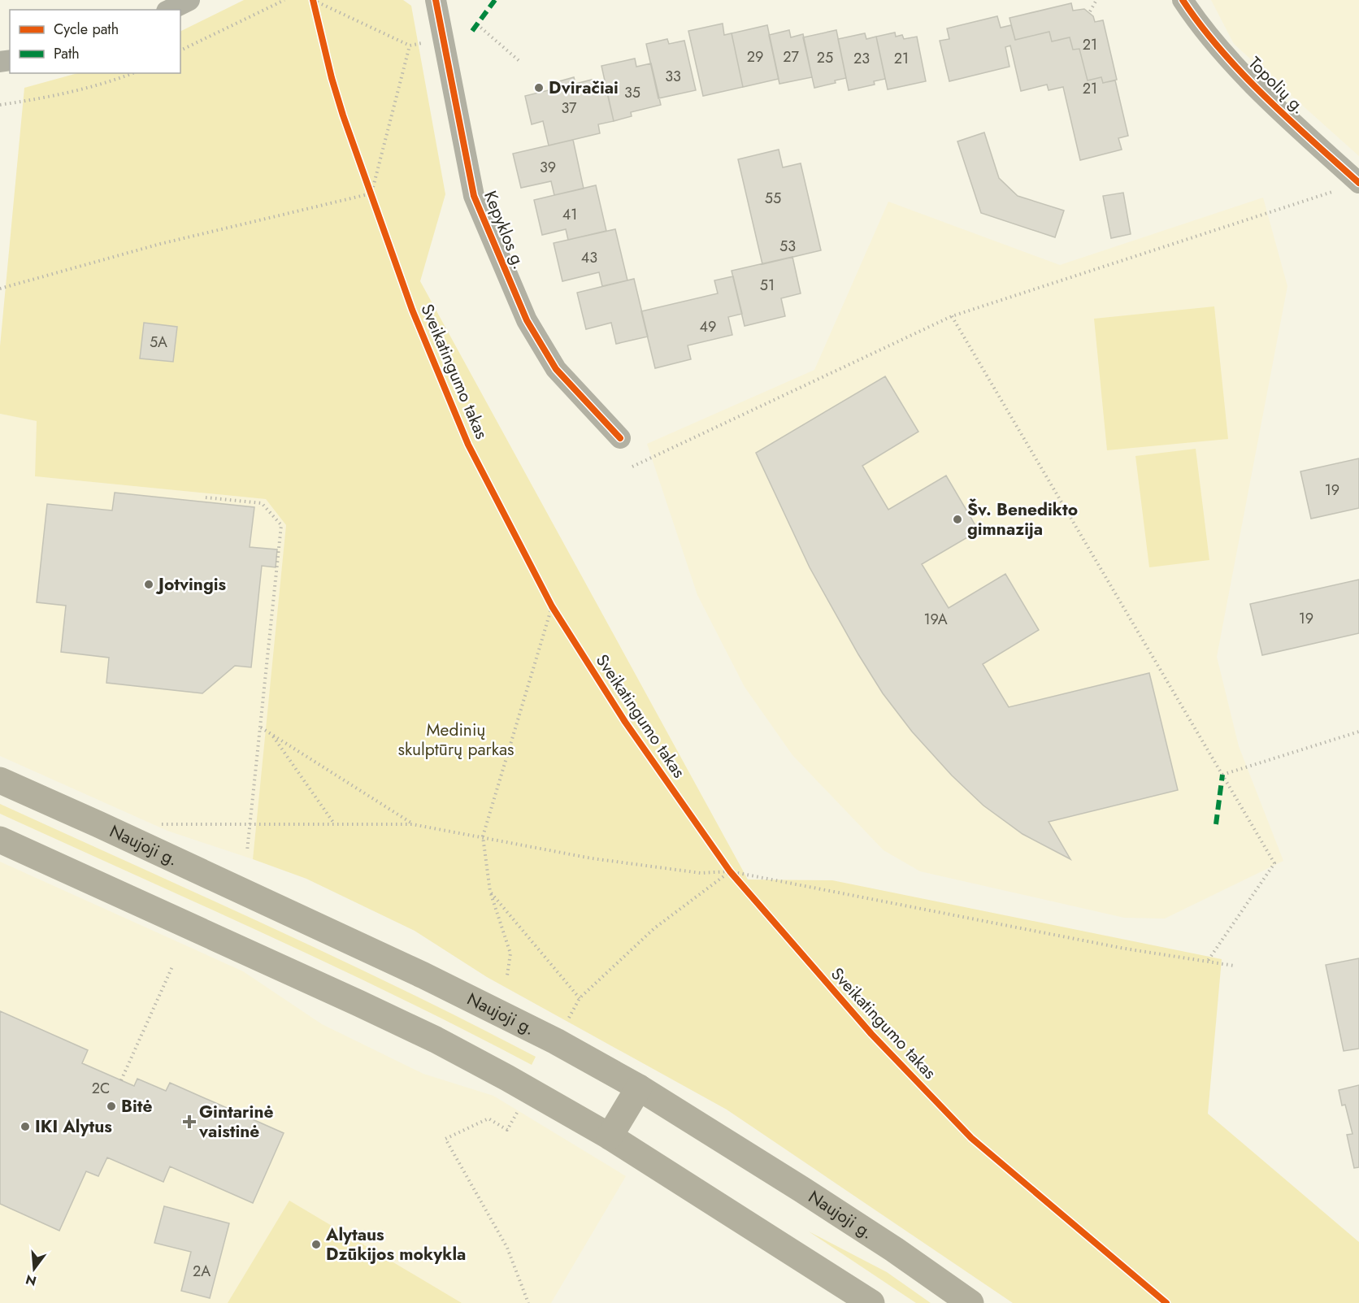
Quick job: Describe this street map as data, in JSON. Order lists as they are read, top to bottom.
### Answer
{
  "streets": {
    "main road": ["Naujoji g."],
    "street": ["Topolių g.", "Kepyklos g."],
    "cycle path": ["Sveikatingumo takas"]
  },
  "parks": ["Medinių skulptūrų parkas"],
  "places": {
    "other": [
      "Dviračiai",
      "Šv. Benedikto gimnazija",
      "Jotvingis",
      "Bitė",
      "IKI Alytus",
      "Alytaus Dzūkijos mokykla"
    ],
    "health": ["Gintarinė vaistinė"]
  },
  "house_numbers": [
    "21",
    "29",
    "27",
    "25",
    "23",
    "21",
    "33",
    "21",
    "35",
    "37",
    "39",
    "55",
    "41",
    "53",
    "43",
    "51",
    "49",
    "5A",
    "19",
    "19",
    "19A",
    "2C",
    "2A"
  ],
  "legend": ["Cycle path", "Path"],
  "north": "bottom"
}
